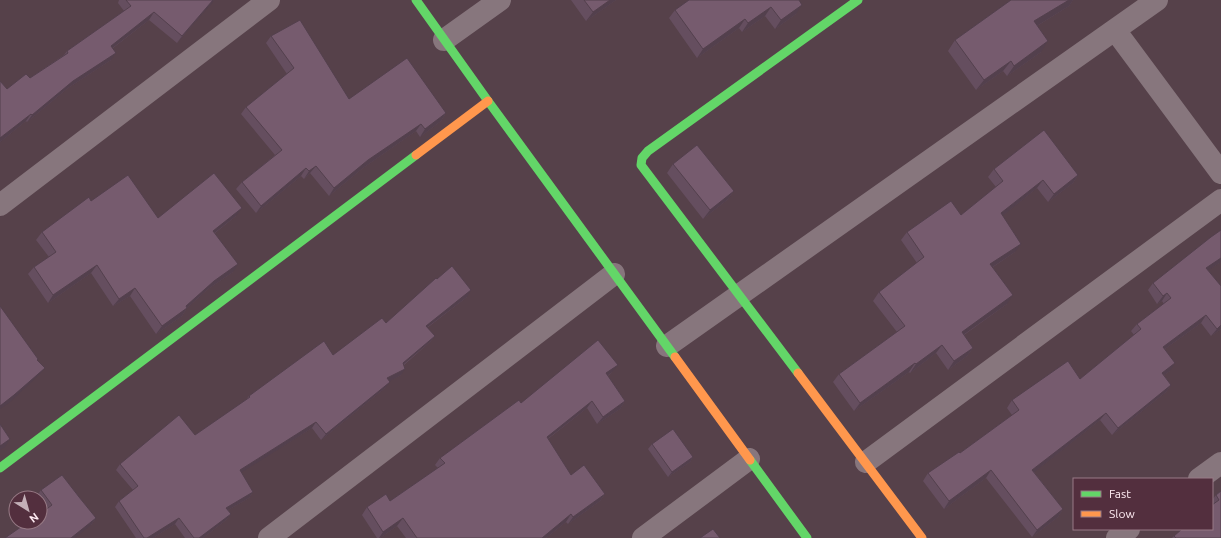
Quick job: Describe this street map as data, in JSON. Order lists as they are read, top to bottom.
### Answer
{
  "legend": ["Fast", "Slow"],
  "north": "bottom right"
}
